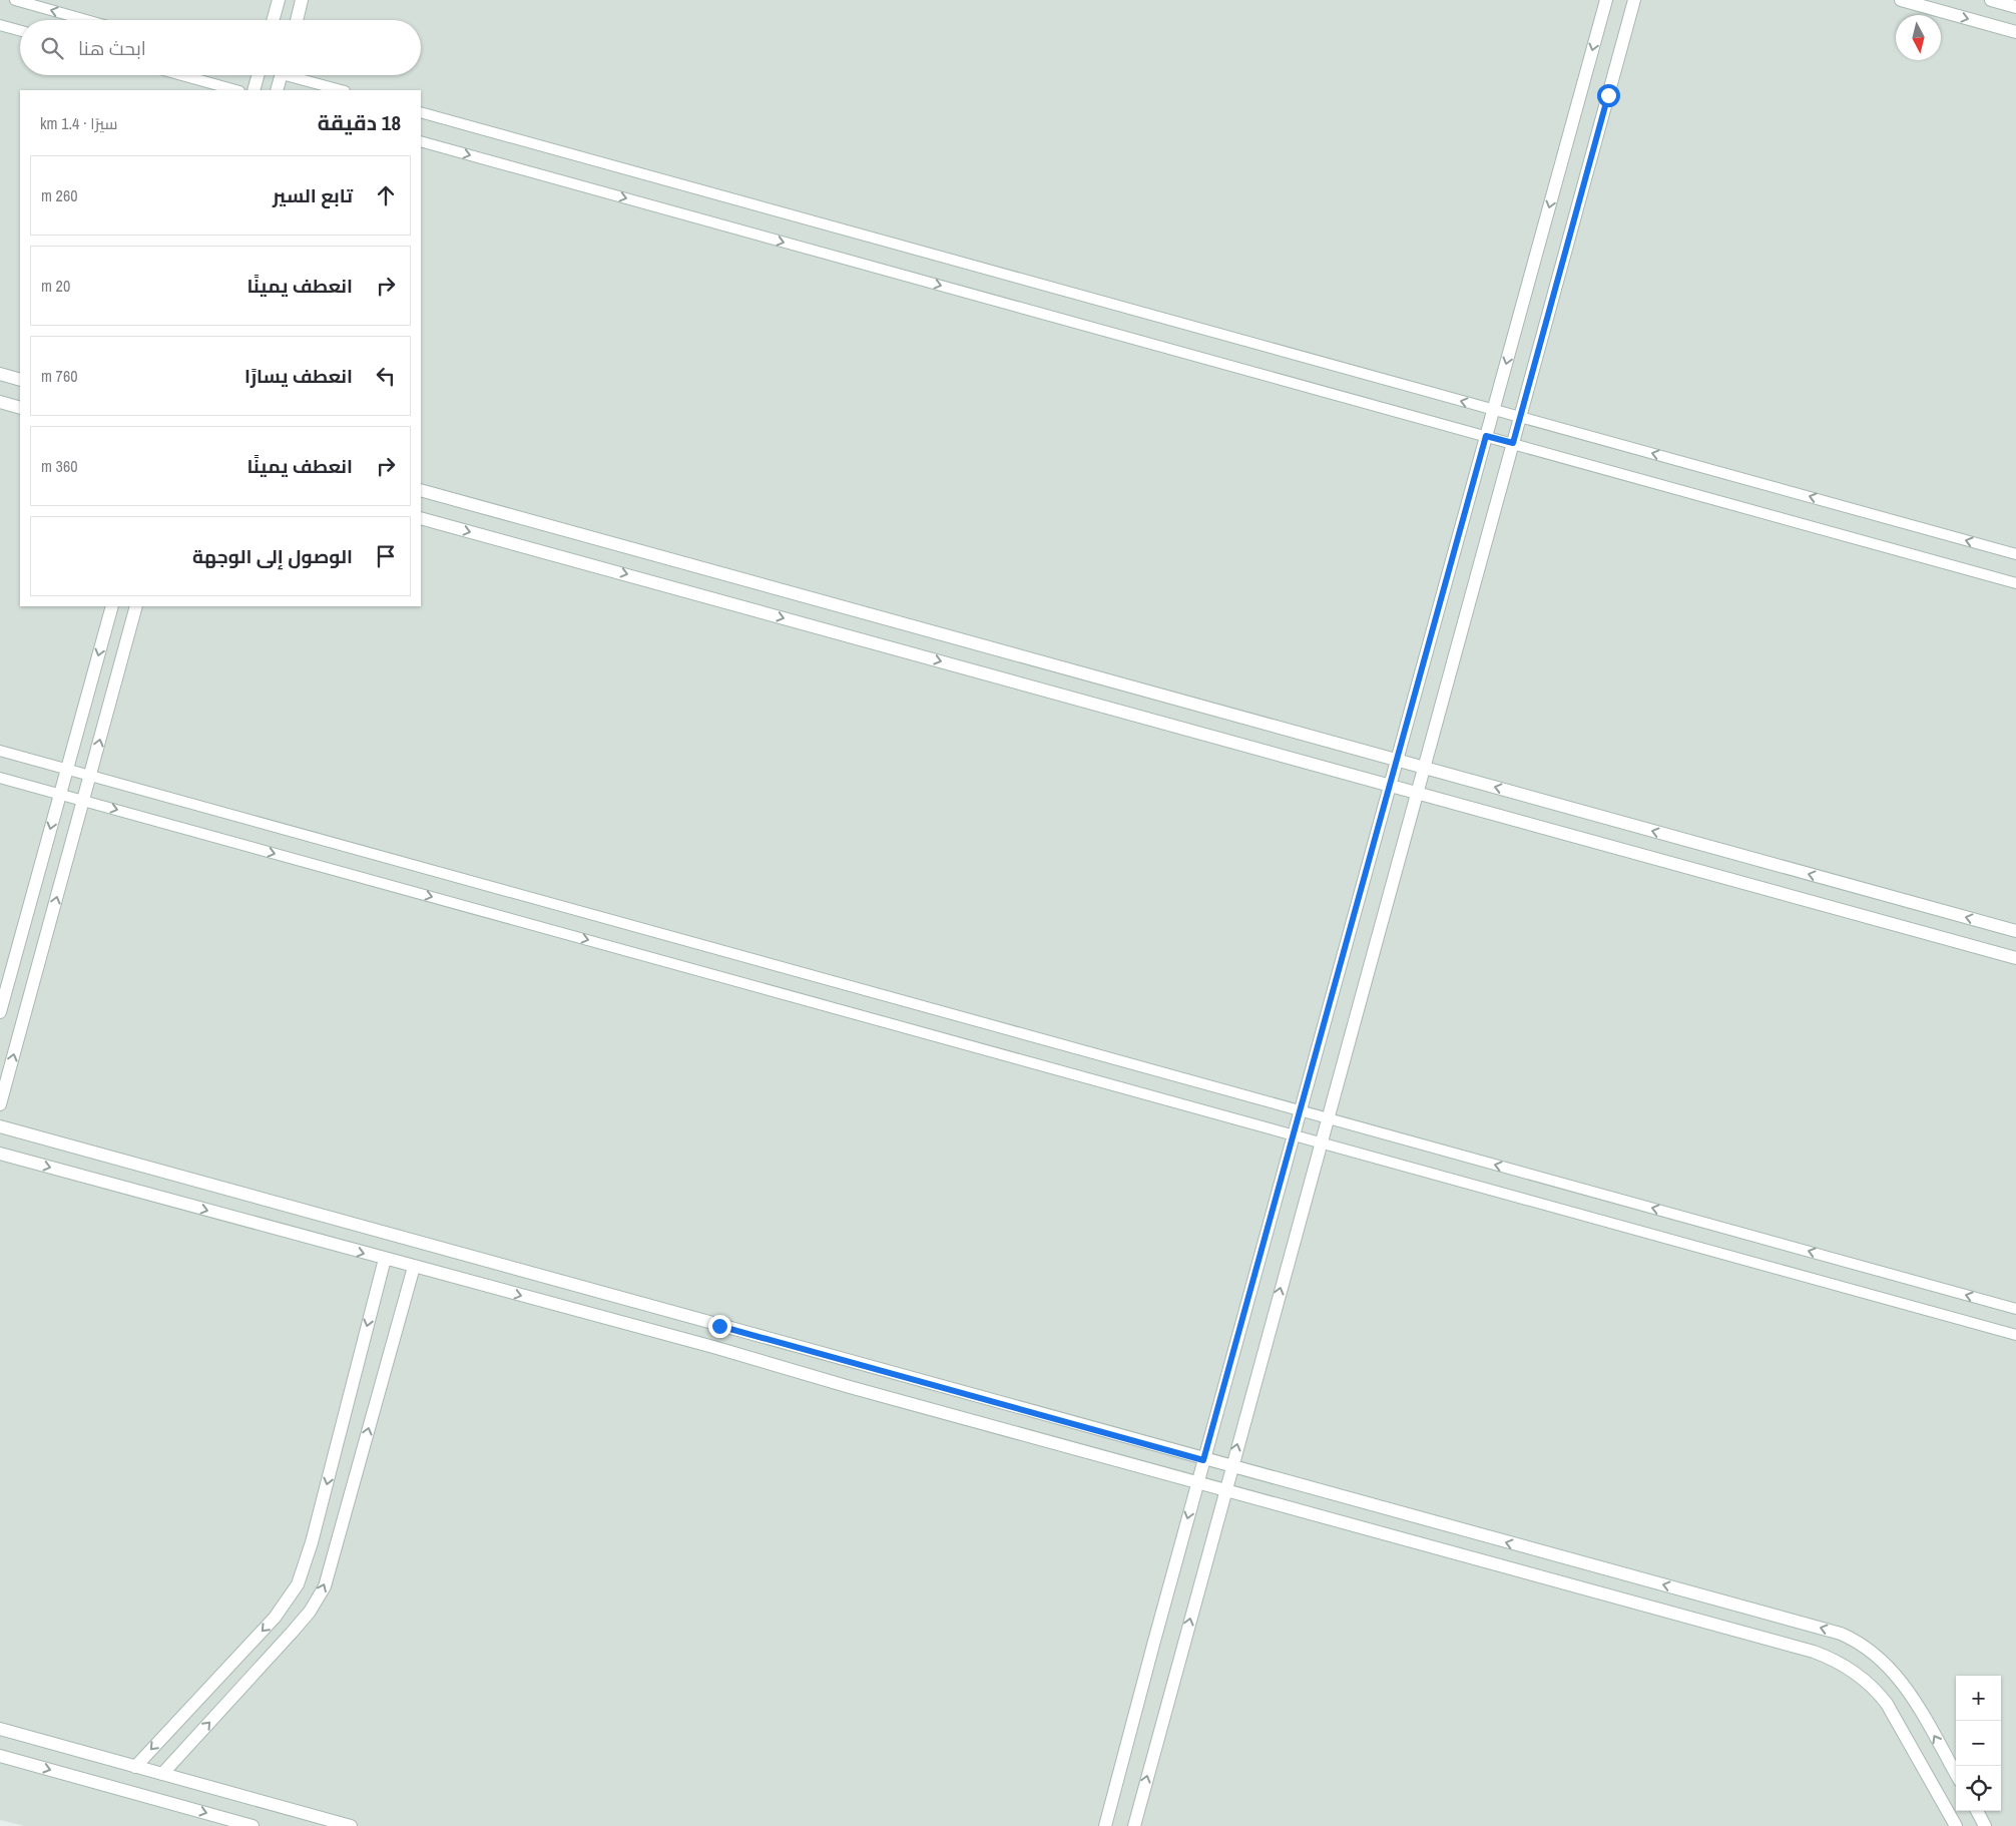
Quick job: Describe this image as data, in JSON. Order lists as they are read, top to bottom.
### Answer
{
  "north": "bottom",
  "page": {
    "search": "ابحث هنا",
    "heading": ["18 دقيقة", "سيرًا · 1.4 km"],
    "list": [
      ["تابع السير", "260 m"],
      ["انعطف يمينًا", "20 m"],
      ["انعطف يسارًا", "760 m"],
      ["انعطف يمينًا", "360 m"],
      "الوصول إلى الوجهة"
    ],
    "map_buttons": ["+", "−"]
  }
}
